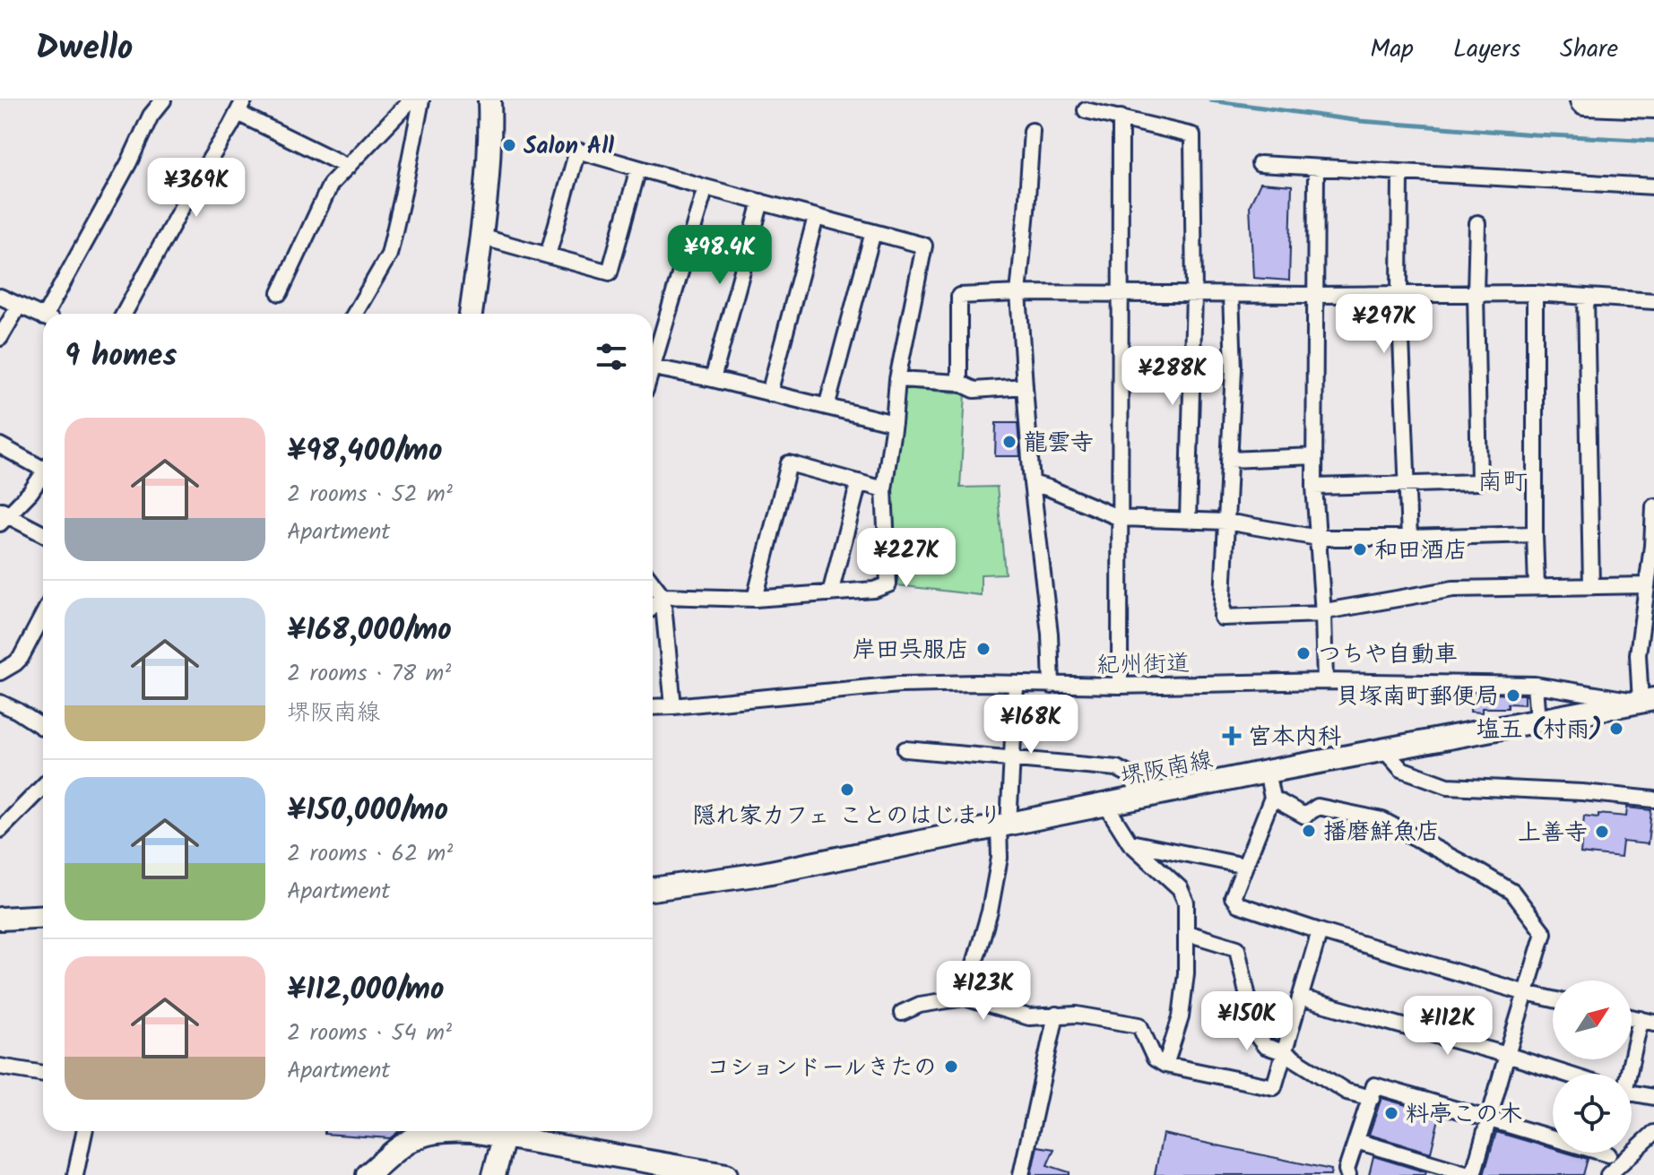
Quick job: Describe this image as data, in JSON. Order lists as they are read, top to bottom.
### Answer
{
  "streets": {
    "main road": ["堺阪南線"],
    "street": ["紀州街道"]
  },
  "crossings": [
    ["紀州街道", "堺阪南線"]
  ],
  "districts": ["南町"],
  "places": {
    "other": [
      "Salon All",
      "龍雲寺",
      "和田酒店",
      "岸田呉服店",
      "つちや自動車",
      "貝塚南町郵便局",
      "塩五 (村雨)",
      "隠れ家カフェ ことのはじまり",
      "播磨鮮魚店",
      "上善寺",
      "コションドールきたの",
      "料亭この木"
    ],
    "health": ["宮本内科"]
  },
  "north": "top right",
  "page": {
    "header": "Dwello",
    "nav": ["Map", "Layers", "Share"],
    "price": [
      "¥369K",
      "¥98.4K",
      "¥297K",
      "¥288K",
      "¥227K",
      "¥168K",
      "¥123K",
      "¥150K",
      "¥112K"
    ],
    "heading": "9 homes",
    "list": [
      {
        "name": "¥98,400/mo",
        "note": "2 rooms · 52 m² · Apartment"
      },
      {
        "name": "¥168,000/mo",
        "note": "2 rooms · 78 m² · 堺阪南線"
      },
      {
        "name": "¥150,000/mo",
        "note": "2 rooms · 62 m² · Apartment"
      },
      {
        "name": "¥112,000/mo",
        "note": "2 rooms · 54 m² · Apartment"
      }
    ]
  }
}
